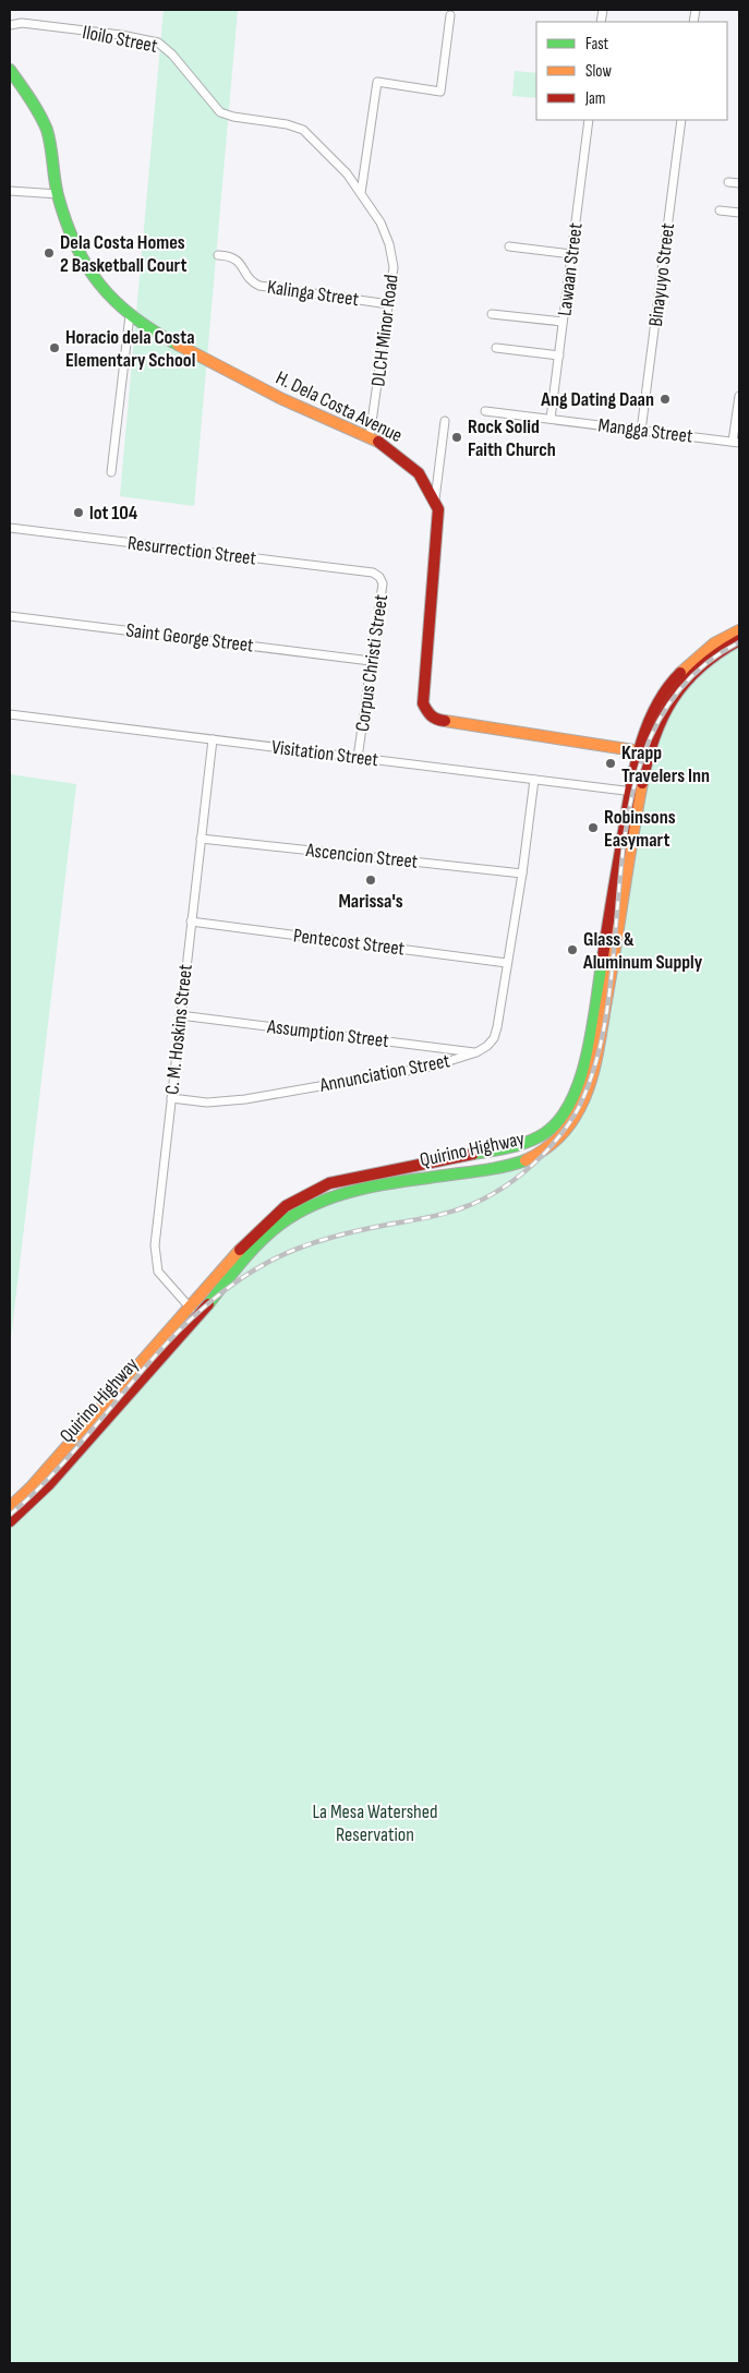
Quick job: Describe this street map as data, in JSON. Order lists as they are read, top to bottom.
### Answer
{
  "streets": {
    "main road": ["H. Dela Costa Avenue", "Quirino Highway"],
    "street": [
      "Iloilo Street",
      "Lawaan Street",
      "Binayuyo Street",
      "Kalinga Street",
      "DLCH Minor Road",
      "Mangga Street",
      "Resurrection Street",
      "Saint George Street",
      "Corpus Christi Street",
      "Visitation Street",
      "Ascencion Street",
      "Pentecost Street",
      "C. M. Hoskins Street",
      "Assumption Street",
      "Annunciation Street"
    ]
  },
  "crossings": [
    ["Iloilo Street", "DLCH Minor Road"],
    ["Lawaan Street", "Mangga Street"],
    ["Binayuyo Street", "Mangga Street"],
    ["Kalinga Street", "DLCH Minor Road"],
    ["DLCH Minor Road", "H. Dela Costa Avenue"],
    ["H. Dela Costa Avenue", "Quirino Highway"],
    ["Resurrection Street", "Corpus Christi Street"],
    ["Saint George Street", "Corpus Christi Street"],
    ["Corpus Christi Street", "Visitation Street"],
    ["Visitation Street", "C. M. Hoskins Street"],
    ["Visitation Street", "Annunciation Street"],
    ["Visitation Street", "Quirino Highway"],
    ["Ascencion Street", "C. M. Hoskins Street"],
    ["Ascencion Street", "Annunciation Street"],
    ["Pentecost Street", "C. M. Hoskins Street"],
    ["Pentecost Street", "Annunciation Street"],
    ["C. M. Hoskins Street", "Assumption Street"],
    ["C. M. Hoskins Street", "Annunciation Street"],
    ["C. M. Hoskins Street", "Quirino Highway"],
    ["Assumption Street", "Annunciation Street"]
  ],
  "parks": ["La Mesa Watershed Reservation"],
  "places": [
    "Dela Costa Homes 2 Basketball Court",
    "Horacio dela Costa Elementary School",
    "Ang Dating Daan",
    "Rock Solid Faith Church",
    "lot 104",
    "Krapp Travelers Inn",
    "Robinsons Easymart",
    "Marissa's",
    "Glass & Aluminum Supply"
  ],
  "legend": ["Fast", "Slow", "Jam"]
}
